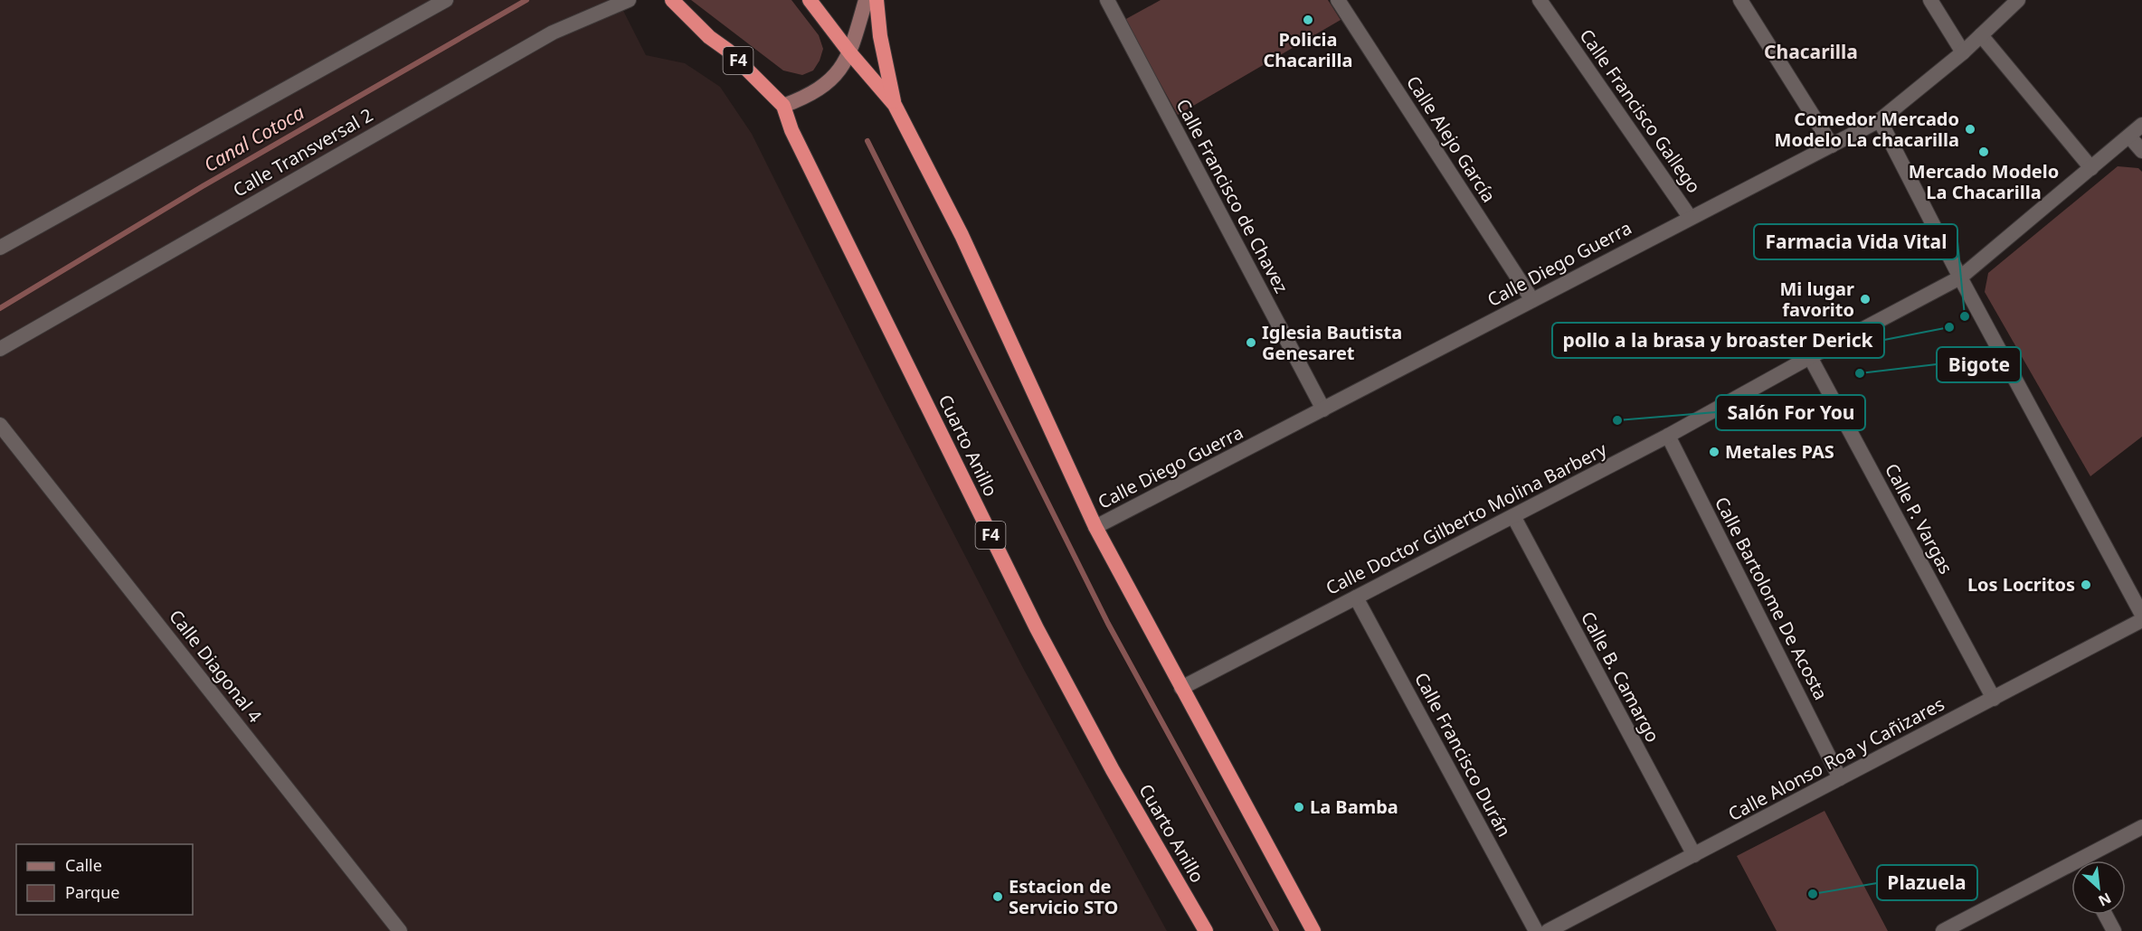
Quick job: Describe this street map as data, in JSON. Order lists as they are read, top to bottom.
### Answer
{
  "streets": {
    "highway": ["F4", "Cuarto Anillo"],
    "street": [
      "Calle Francisco Gallego",
      "Calle Alejo García",
      "Calle Transversal 2",
      "Calle Francisco de Chavez",
      "Calle Diego Guerra",
      "Calle Doctor Gilberto Molina Barbery",
      "Calle P. Vargas",
      "Calle Bartolome De Acosta",
      "Calle Diagonal 4",
      "Calle B. Camargo",
      "Calle Francisco Durán",
      "Calle Alonso Roa y Cañizares"
    ]
  },
  "crossings": [
    ["Calle Francisco Gallego", "Calle Diego Guerra"],
    ["Calle Alejo García", "Calle Diego Guerra"],
    ["Calle Francisco de Chavez", "Calle Diego Guerra"],
    ["Calle Doctor Gilberto Molina Barbery", "Calle P. Vargas"],
    ["Calle Doctor Gilberto Molina Barbery", "Calle Bartolome De Acosta"],
    ["Calle Doctor Gilberto Molina Barbery", "Calle B. Camargo"],
    ["Calle Doctor Gilberto Molina Barbery", "Calle Francisco Durán"],
    ["Calle P. Vargas", "Calle Alonso Roa y Cañizares"],
    ["Calle Bartolome De Acosta", "Calle Alonso Roa y Cañizares"],
    ["Calle B. Camargo", "Calle Alonso Roa y Cañizares"]
  ],
  "districts": ["Chacarilla"],
  "water": ["Canal Cotoca"],
  "places": [
    "Policia Chacarilla",
    "Comedor Mercado Modelo La chacarilla",
    "Mercado Modelo La Chacarilla",
    "Mi lugar favorito",
    "Farmacia Vida Vital",
    "pollo a la brasa y broaster Derick",
    "Iglesia Bautista Genesaret",
    "Bigote",
    "Salón For You",
    "Metales PAS",
    "Los Locritos",
    "La Bamba",
    "Plazuela",
    "Estacion de Servicio STO"
  ],
  "legend": ["Calle", "Parque"],
  "north": "bottom right"
}
